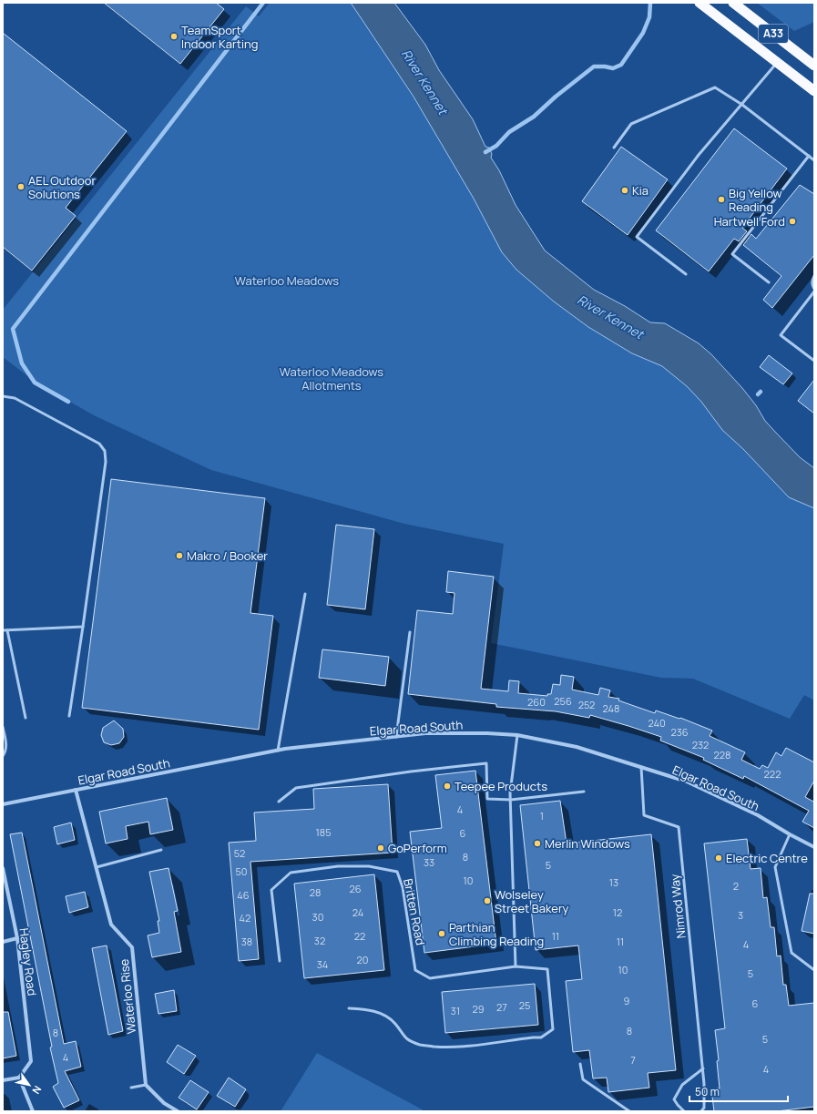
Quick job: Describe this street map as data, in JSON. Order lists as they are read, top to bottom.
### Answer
{
  "streets": {
    "highway": ["A33"],
    "street": ["Elgar Road South", "Hagley Road", "Waterloo Rise"],
    "lane": ["Nimrod Way", "Britten Road"]
  },
  "crossings": [
    ["Elgar Road South", "Nimrod Way"],
    ["Elgar Road South", "Waterloo Rise"]
  ],
  "water": ["River Kennet"],
  "parks": ["Waterloo Meadows", "Waterloo Meadows Allotments"],
  "places": [
    "TeamSport Indoor Karting",
    "AEL Outdoor Solutions",
    "Kia",
    "Big Yellow Reading",
    "Hartwell Ford",
    "Makro / Booker",
    "Teepee Products",
    "Merlin Windows",
    "GoPerform",
    "Electric Centre",
    "Wolseley Street Bakery",
    "Parthian Climbing Reading"
  ],
  "house_numbers": [
    "256",
    "260",
    "252",
    "248",
    "240",
    "236",
    "232",
    "228",
    "222",
    "4",
    "1",
    "185",
    "6",
    "52",
    "8",
    "33",
    "5",
    "50",
    "10",
    "13",
    "2",
    "26",
    "28",
    "46",
    "24",
    "12",
    "3",
    "30",
    "42",
    "22",
    "11",
    "32",
    "38",
    "11",
    "4",
    "20",
    "34",
    "10",
    "5",
    "9",
    "6",
    "25",
    "27",
    "29",
    "31",
    "8",
    "8",
    "5",
    "4",
    "7",
    "4"
  ],
  "scale_bar": "50 m",
  "north": "bottom right"
}
